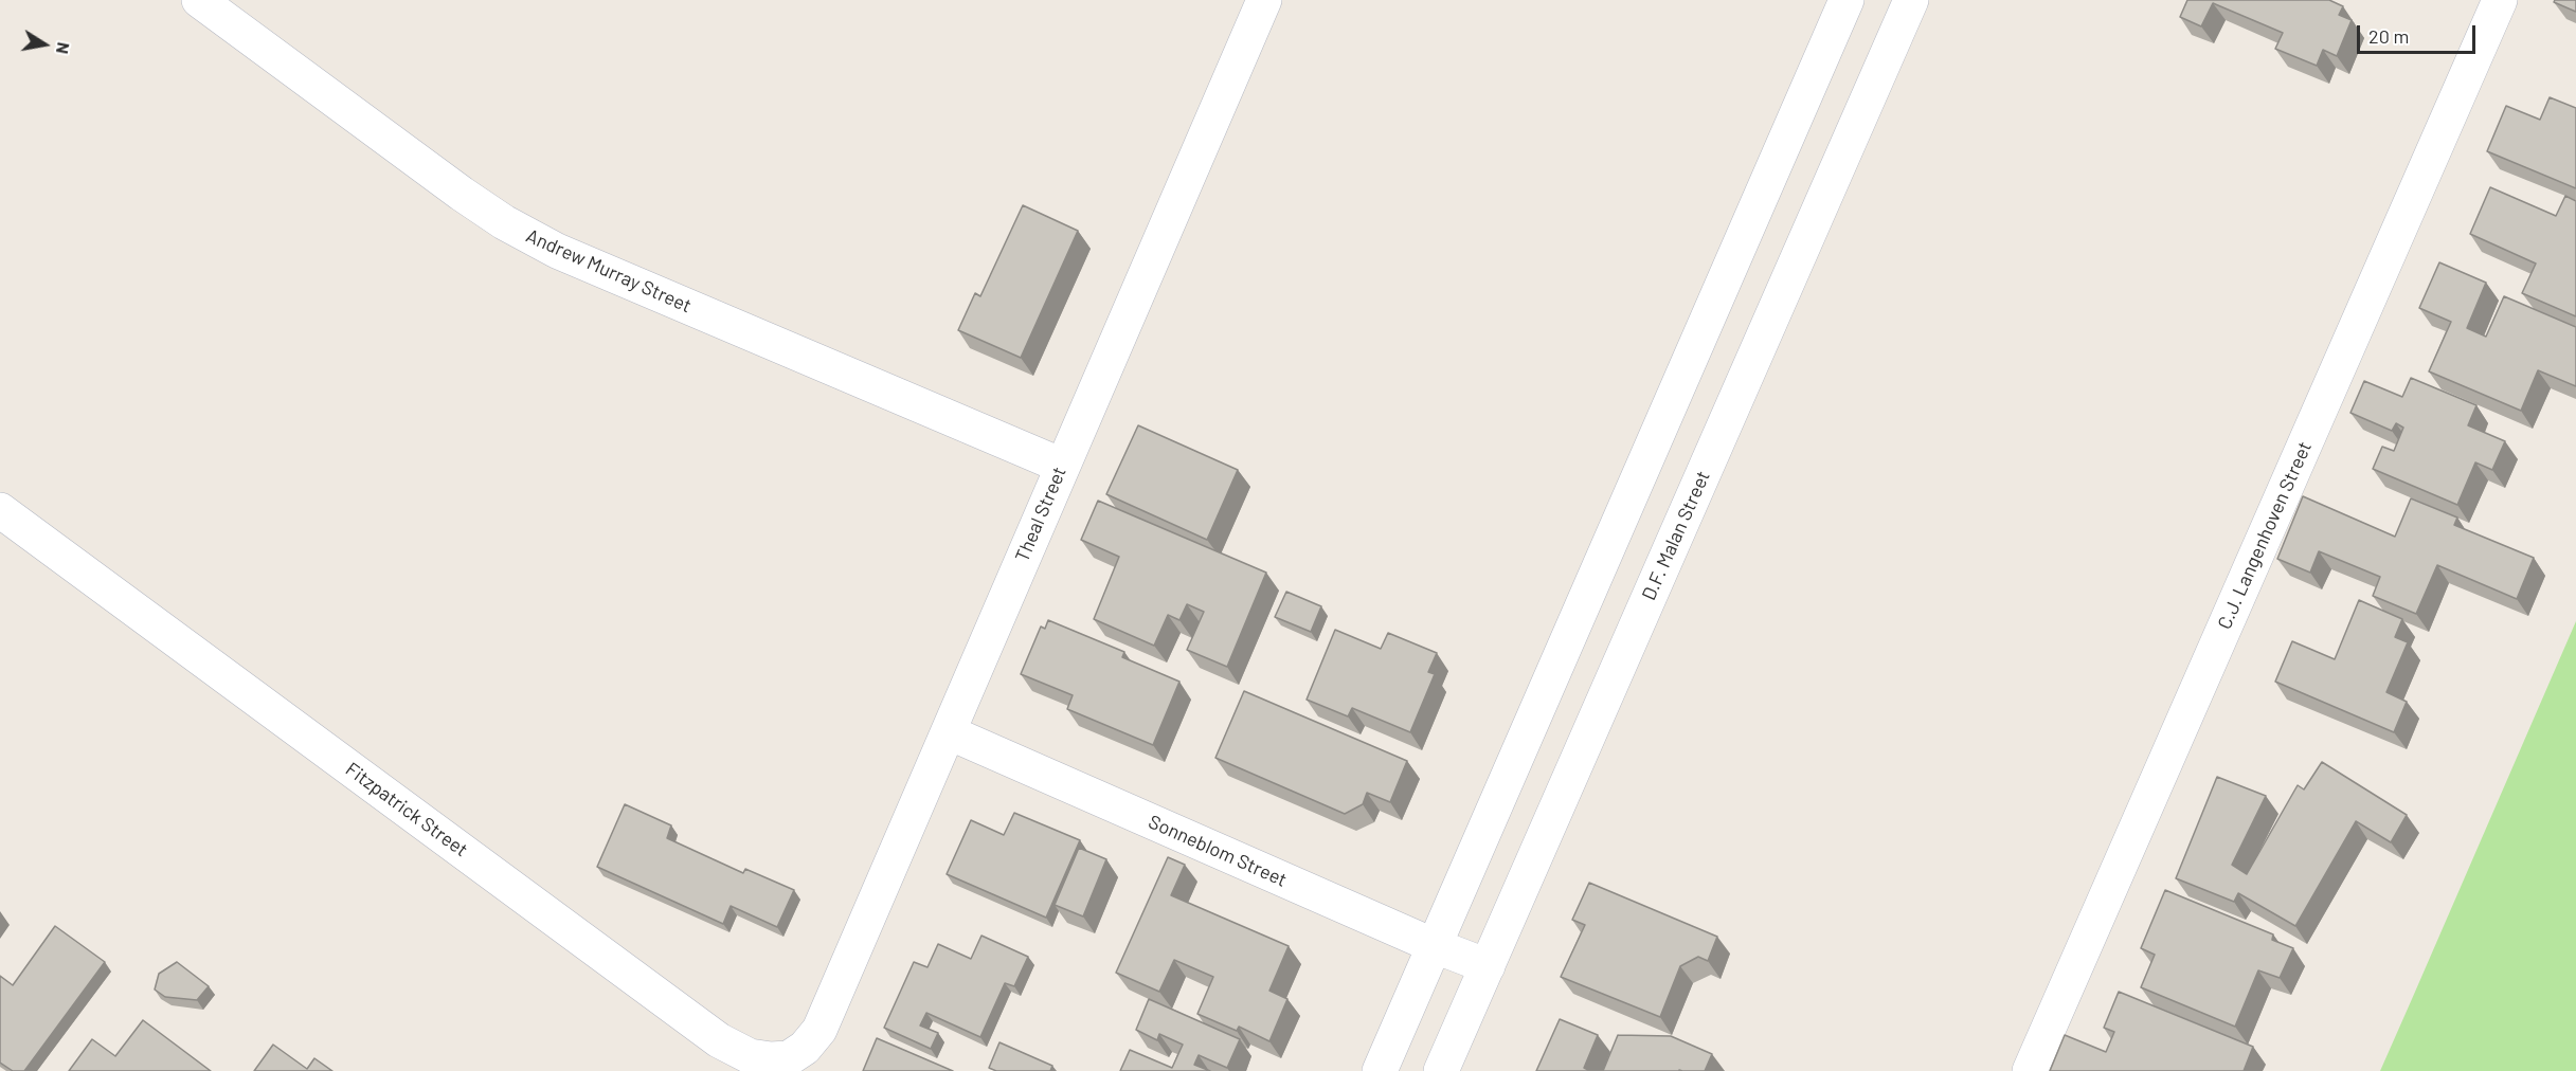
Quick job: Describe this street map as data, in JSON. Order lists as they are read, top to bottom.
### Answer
{
  "streets": {
    "street": [
      "Andrew Murray Street",
      "Theal Street",
      "D.F. Malan Street",
      "C.J. Langenhoven Street",
      "Fitzpatrick Street",
      "Sonneblom Street"
    ]
  },
  "crossings": [
    ["Andrew Murray Street", "Theal Street"],
    ["Theal Street", "Fitzpatrick Street"],
    ["Theal Street", "Sonneblom Street"],
    ["D.F. Malan Street", "Sonneblom Street"]
  ],
  "scale_bar": "20 m",
  "north": "right"
}
